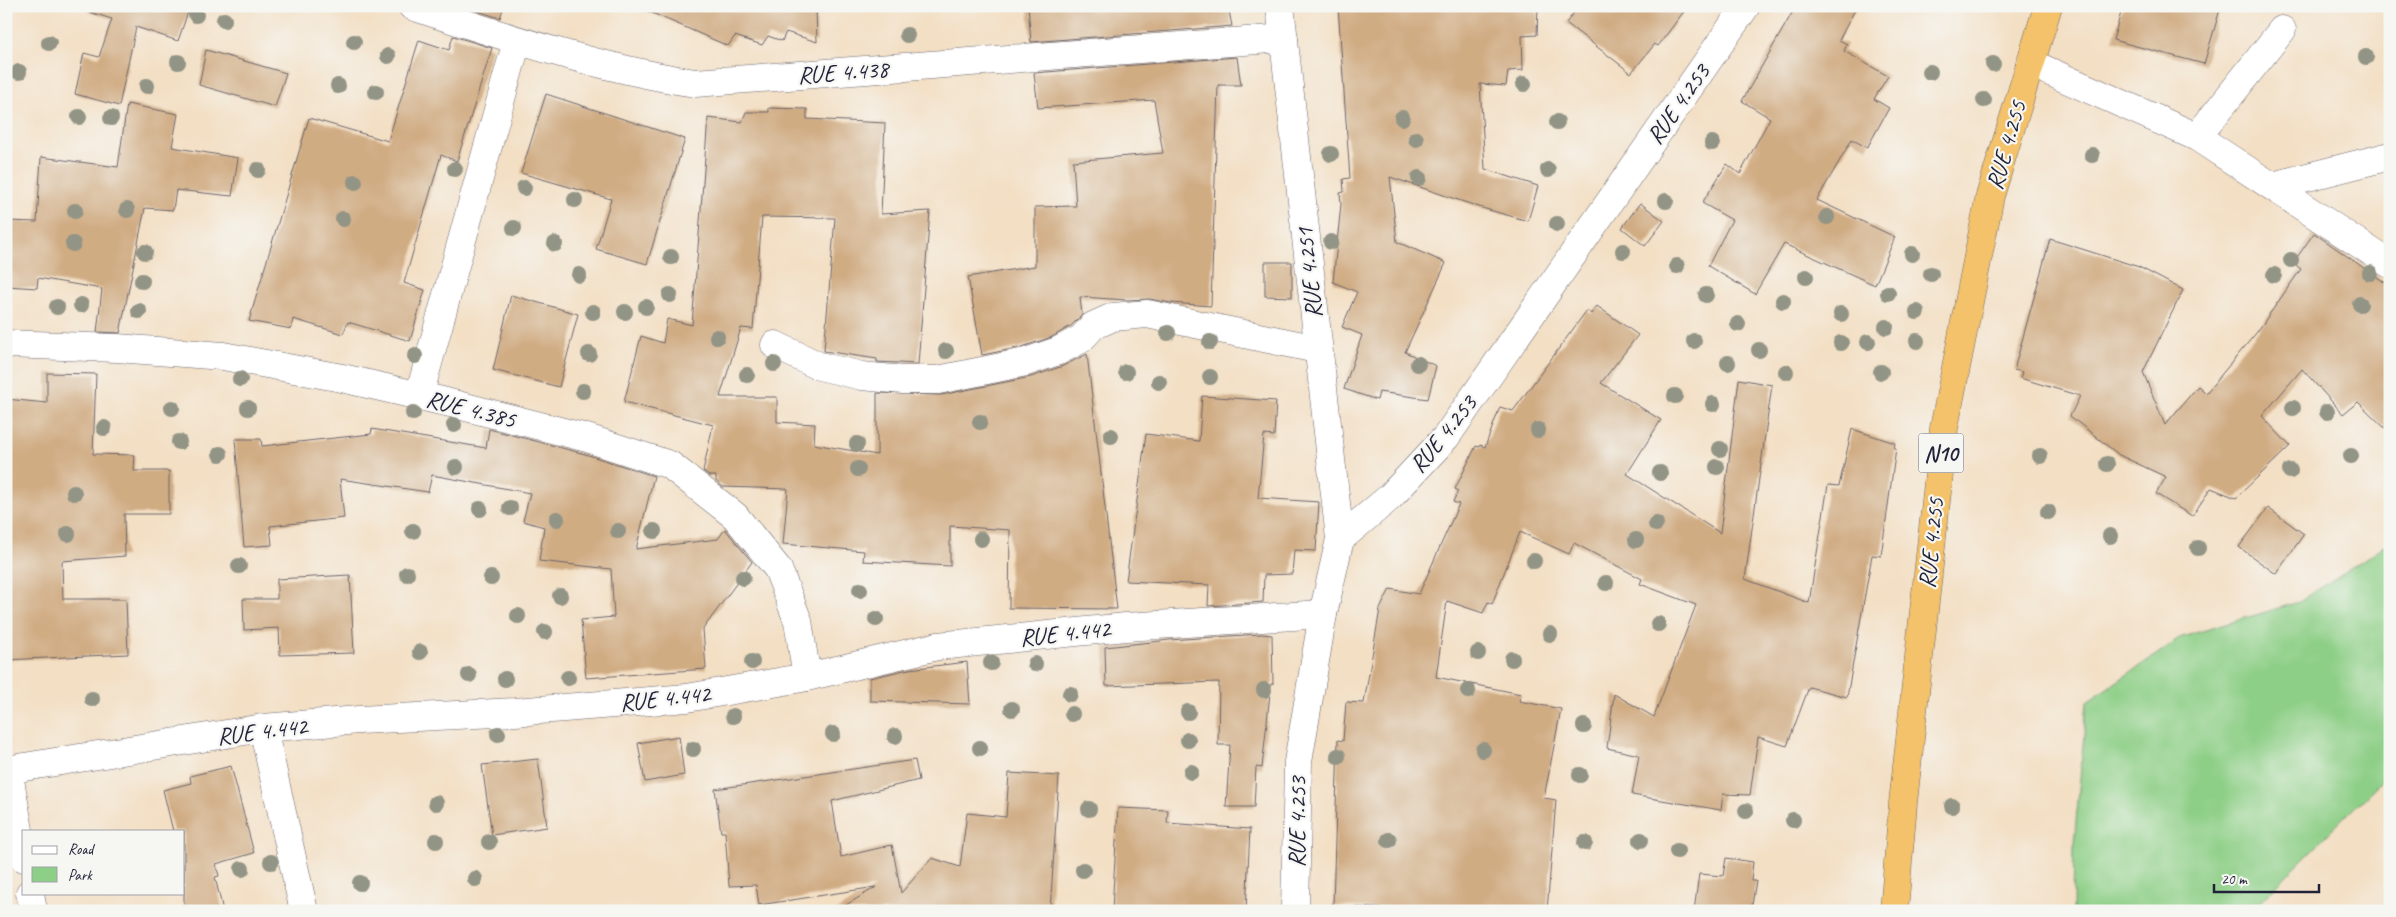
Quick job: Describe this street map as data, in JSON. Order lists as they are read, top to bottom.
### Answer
{
  "streets": {
    "highway": ["RUE 4.255", "N10"],
    "street": [
      "RUE 4.438",
      "RUE 4.253",
      "RUE 4.251",
      "RUE 4.385",
      "RUE 4.442"
    ]
  },
  "crossings": [
    ["RUE 4.438", "RUE 4.251"],
    ["RUE 4.253", "RUE 4.251"],
    ["RUE 4.253", "RUE 4.442"],
    ["RUE 4.385", "RUE 4.442"]
  ],
  "legend": ["Road", "Park"],
  "scale_bar": "20 m"
}
